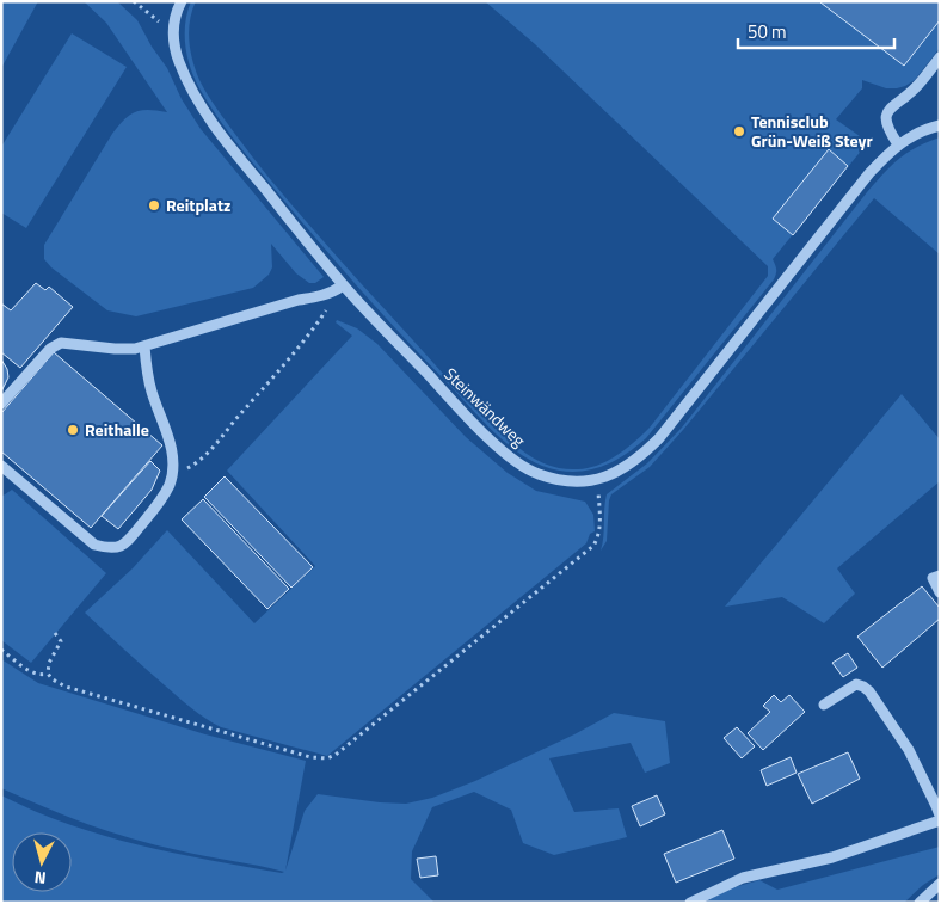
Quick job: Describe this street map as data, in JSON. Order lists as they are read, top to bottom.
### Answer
{
  "streets": {
    "street": ["Steinwändweg"]
  },
  "places": ["Tennisclub Grün-Weiß Steyr", "Reitplatz", "Reithalle"],
  "scale_bar": "50 m",
  "north": "bottom"
}
